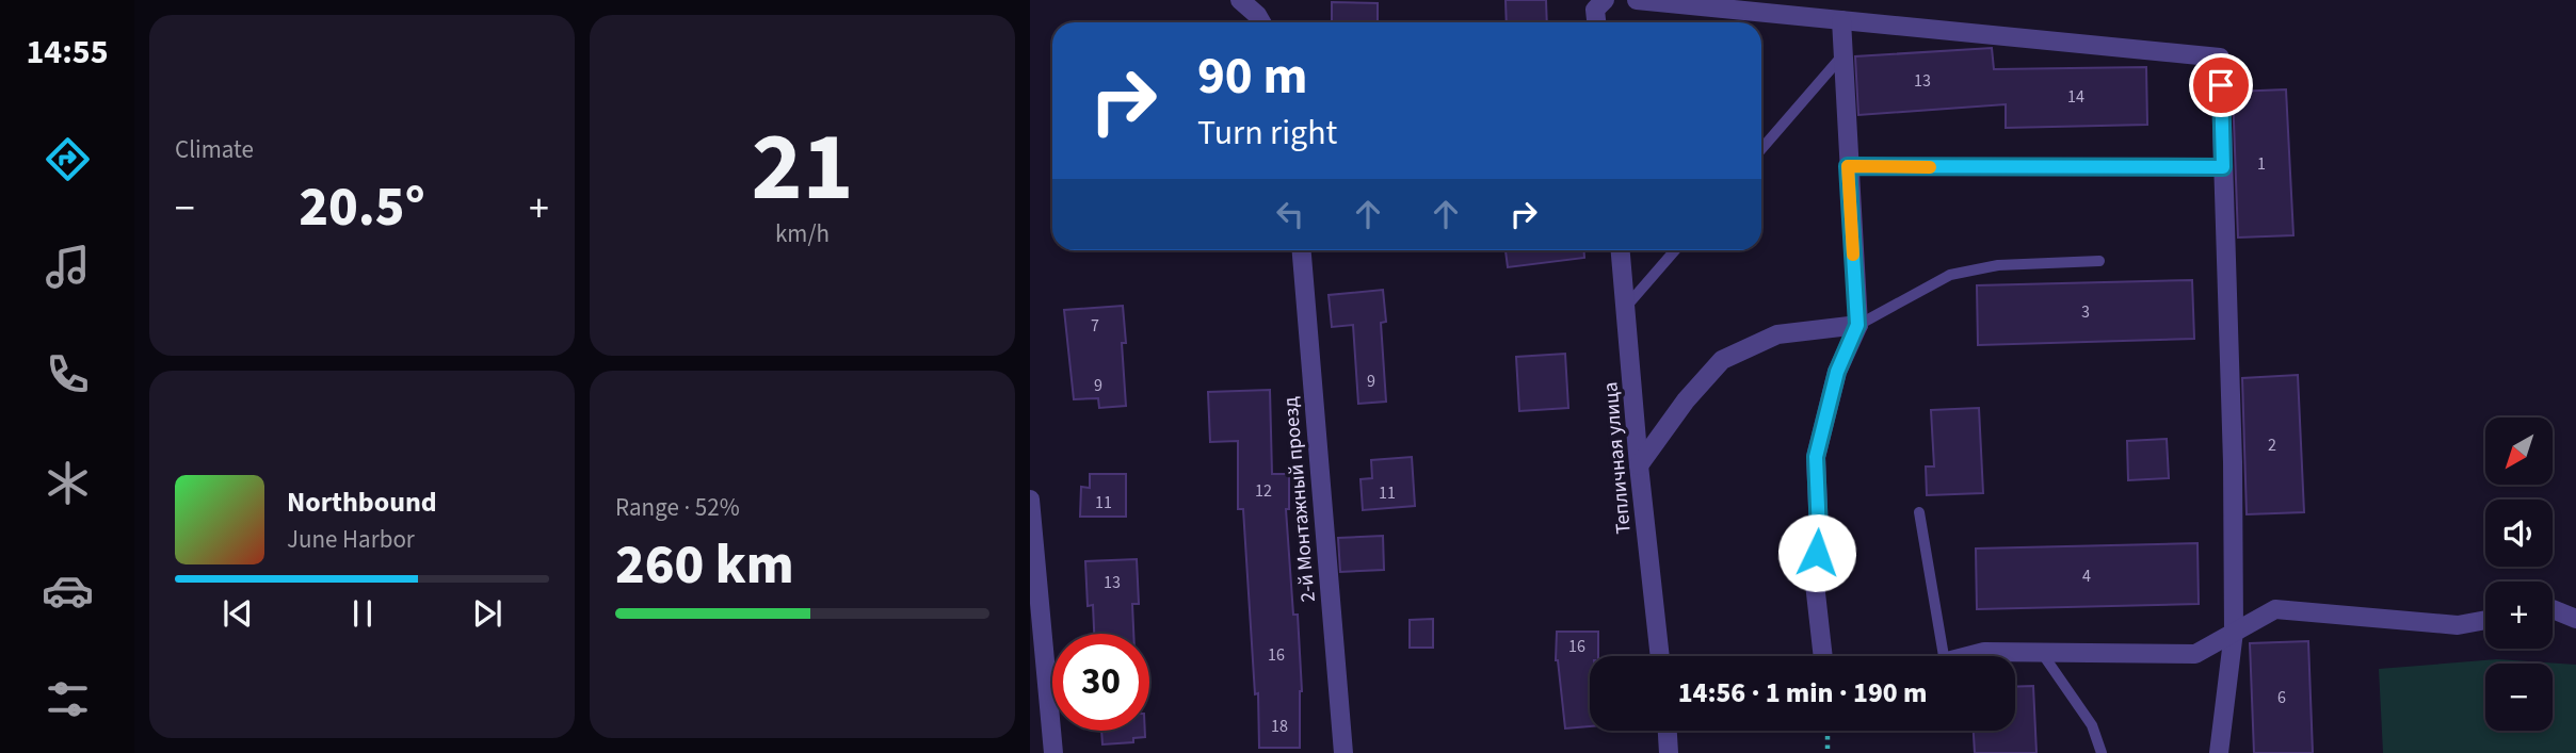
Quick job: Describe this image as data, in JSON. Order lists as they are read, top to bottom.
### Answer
{
  "streets": {
    "street": ["Тепличная улица", "2-й Монтажный проезд"]
  },
  "house_numbers": [
    "13",
    "14",
    "1",
    "3",
    "7",
    "9",
    "9",
    "2",
    "12",
    "11",
    "11",
    "4",
    "13",
    "16",
    "16",
    "6",
    "18"
  ],
  "north": "bottom left",
  "page": {
    "tabs": "14:55",
    "tile": [
      "Climate",
      ["21", "km/h"],
      ["Range · 52%", "260 km"]
    ],
    "turn": ["90 m", "Turn right"],
    "heat": ["−", "20.5°", "+"],
    "map_buttons": ["+", "−"],
    "song": ["Northbound", "June Harbor"],
    "limit": "30",
    "trip": "14:56 · 1 min · 190 m"
  }
}
